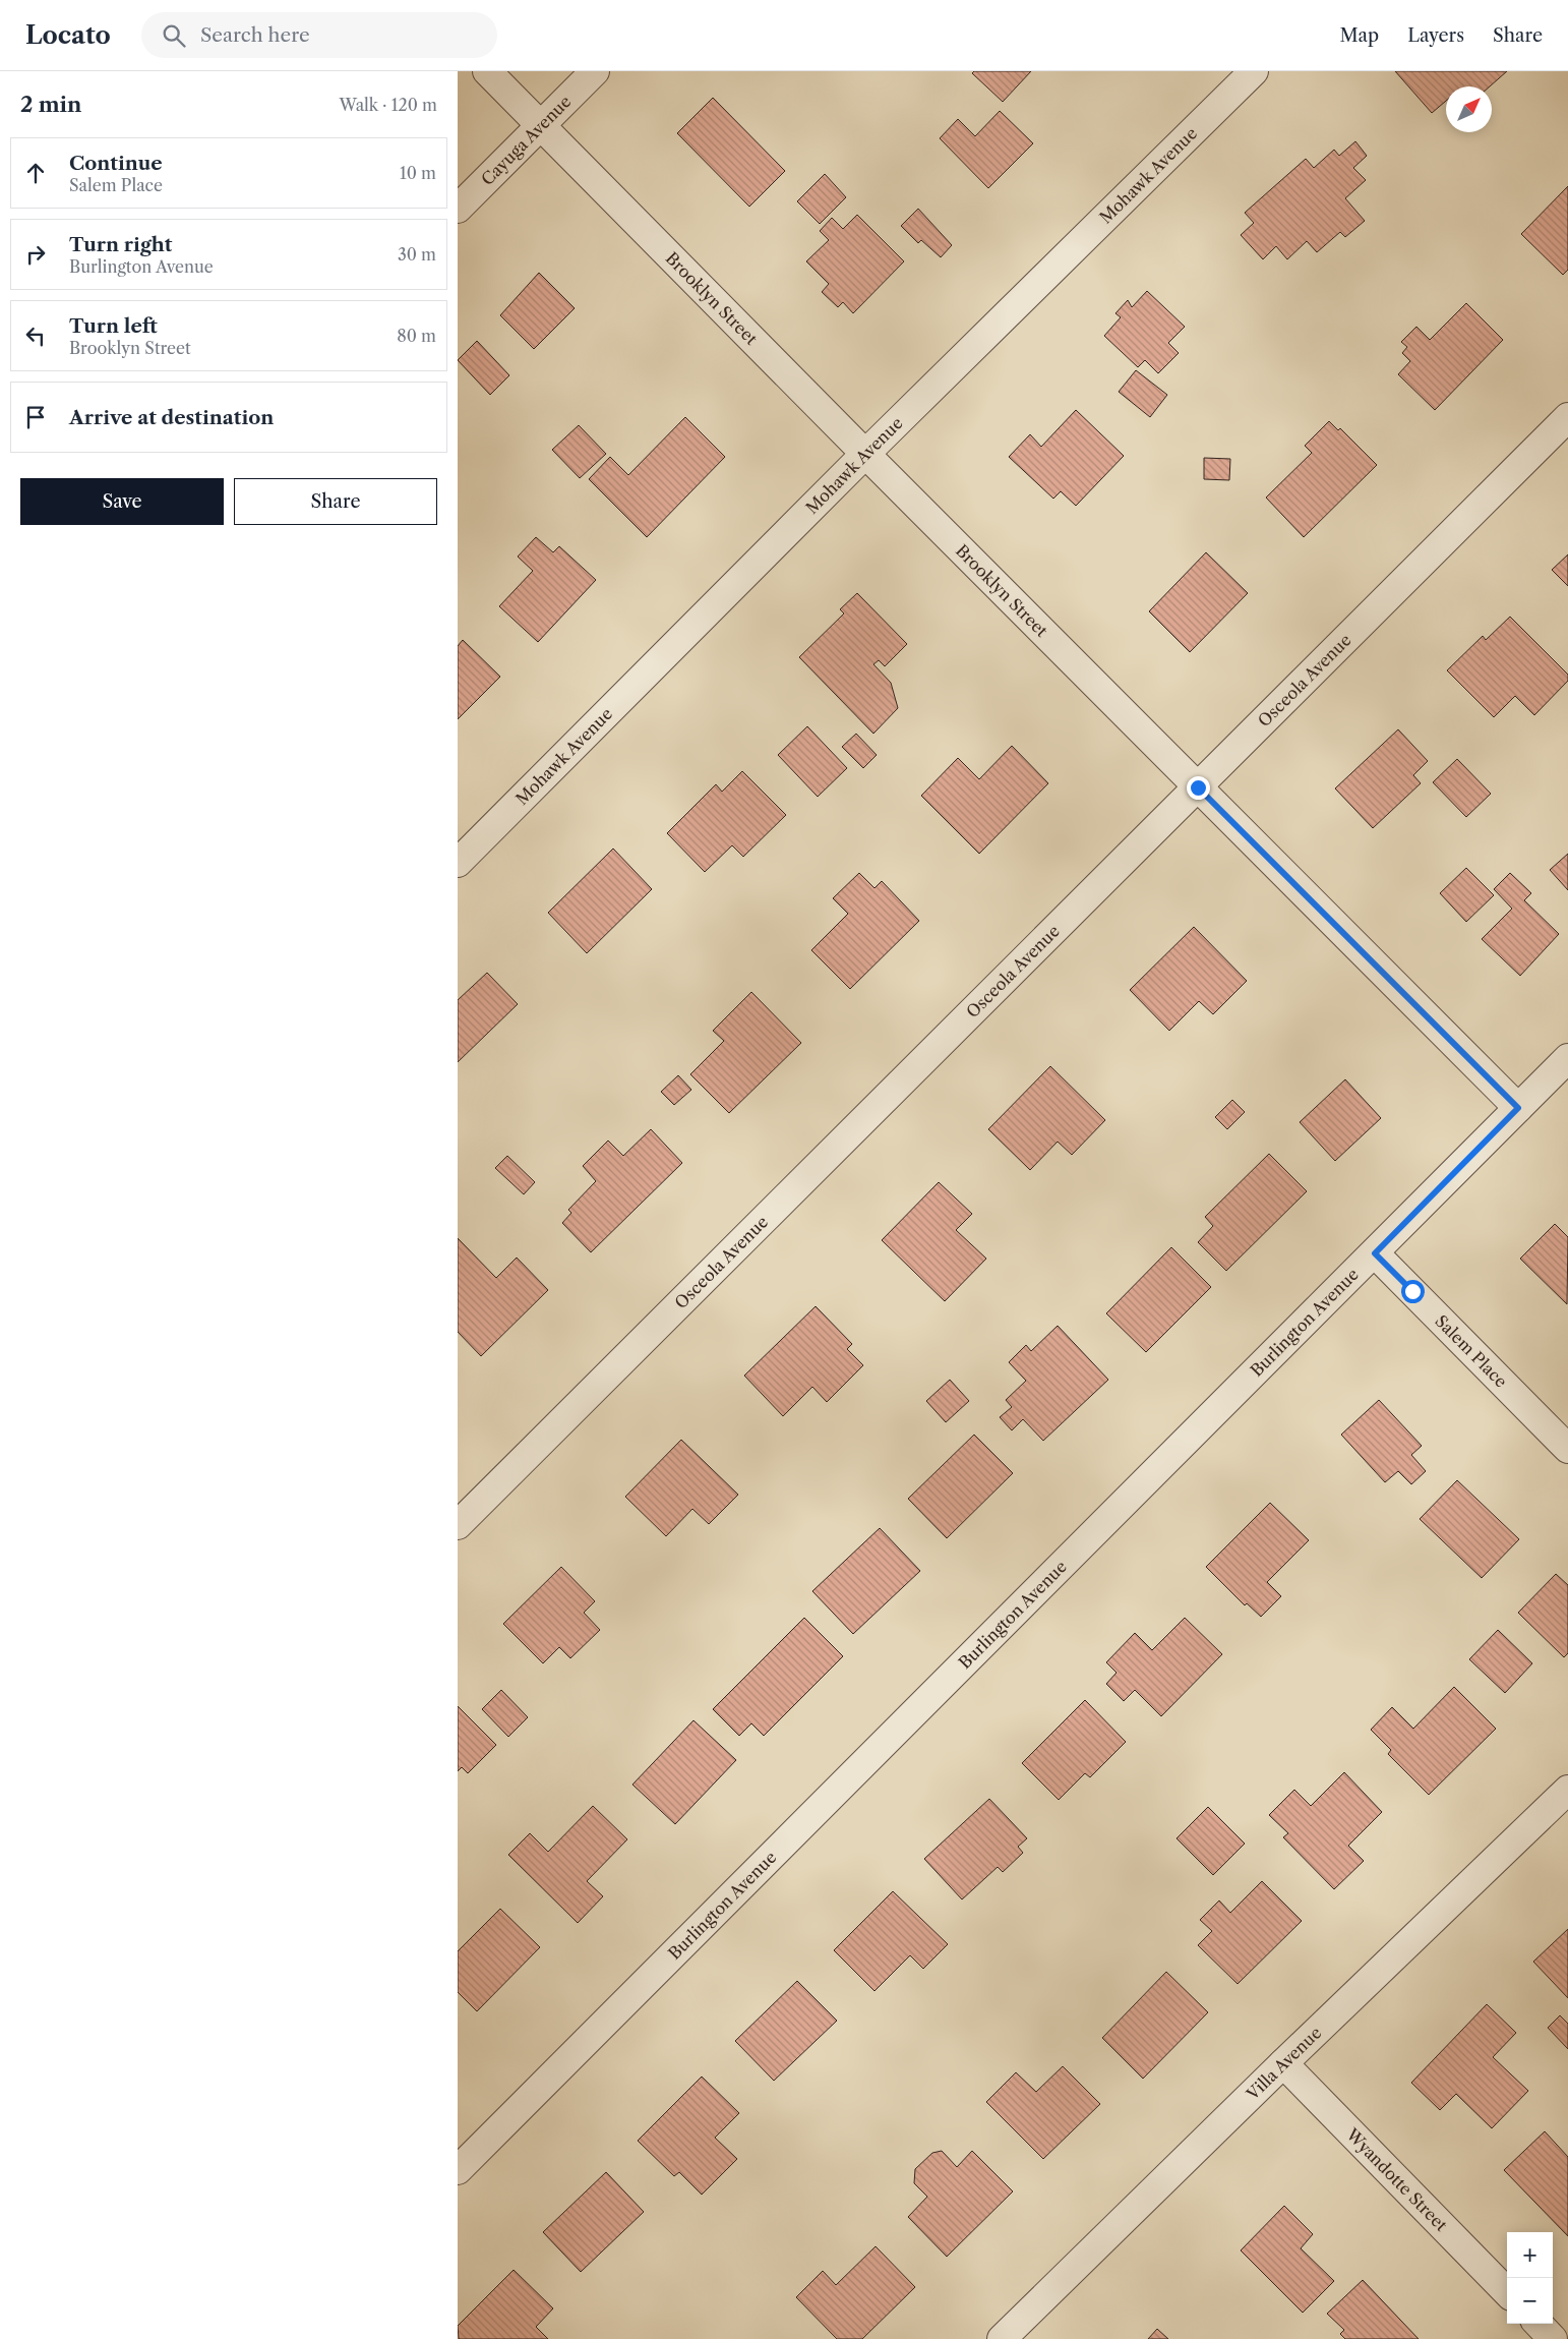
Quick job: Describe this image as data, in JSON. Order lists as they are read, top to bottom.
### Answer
{
  "streets": {
    "street": [
      "Cayuga Avenue",
      "Mohawk Avenue",
      "Brooklyn Street",
      "Osceola Avenue",
      "Burlington Avenue",
      "Salem Place",
      "Villa Avenue",
      "Wyandotte Street"
    ]
  },
  "crossings": [
    ["Cayuga Avenue", "Brooklyn Street"],
    ["Mohawk Avenue", "Brooklyn Street"],
    ["Brooklyn Street", "Osceola Avenue"],
    ["Brooklyn Street", "Burlington Avenue"],
    ["Burlington Avenue", "Salem Place"],
    ["Villa Avenue", "Wyandotte Street"]
  ],
  "north": "top right",
  "page": {
    "header": "Locato",
    "search": "Search here",
    "nav": ["Map", "Layers", "Share"],
    "heading": ["2 min", "Walk · 120 m"],
    "list": [
      ["Continue", "Salem Place", "10 m"],
      ["Turn right", "Burlington Avenue", "30 m"],
      ["Turn left", "Brooklyn Street", "80 m"],
      "Arrive at destination"
    ],
    "buttons": ["Save", "Share"],
    "map_buttons": ["+", "−"]
  }
}
